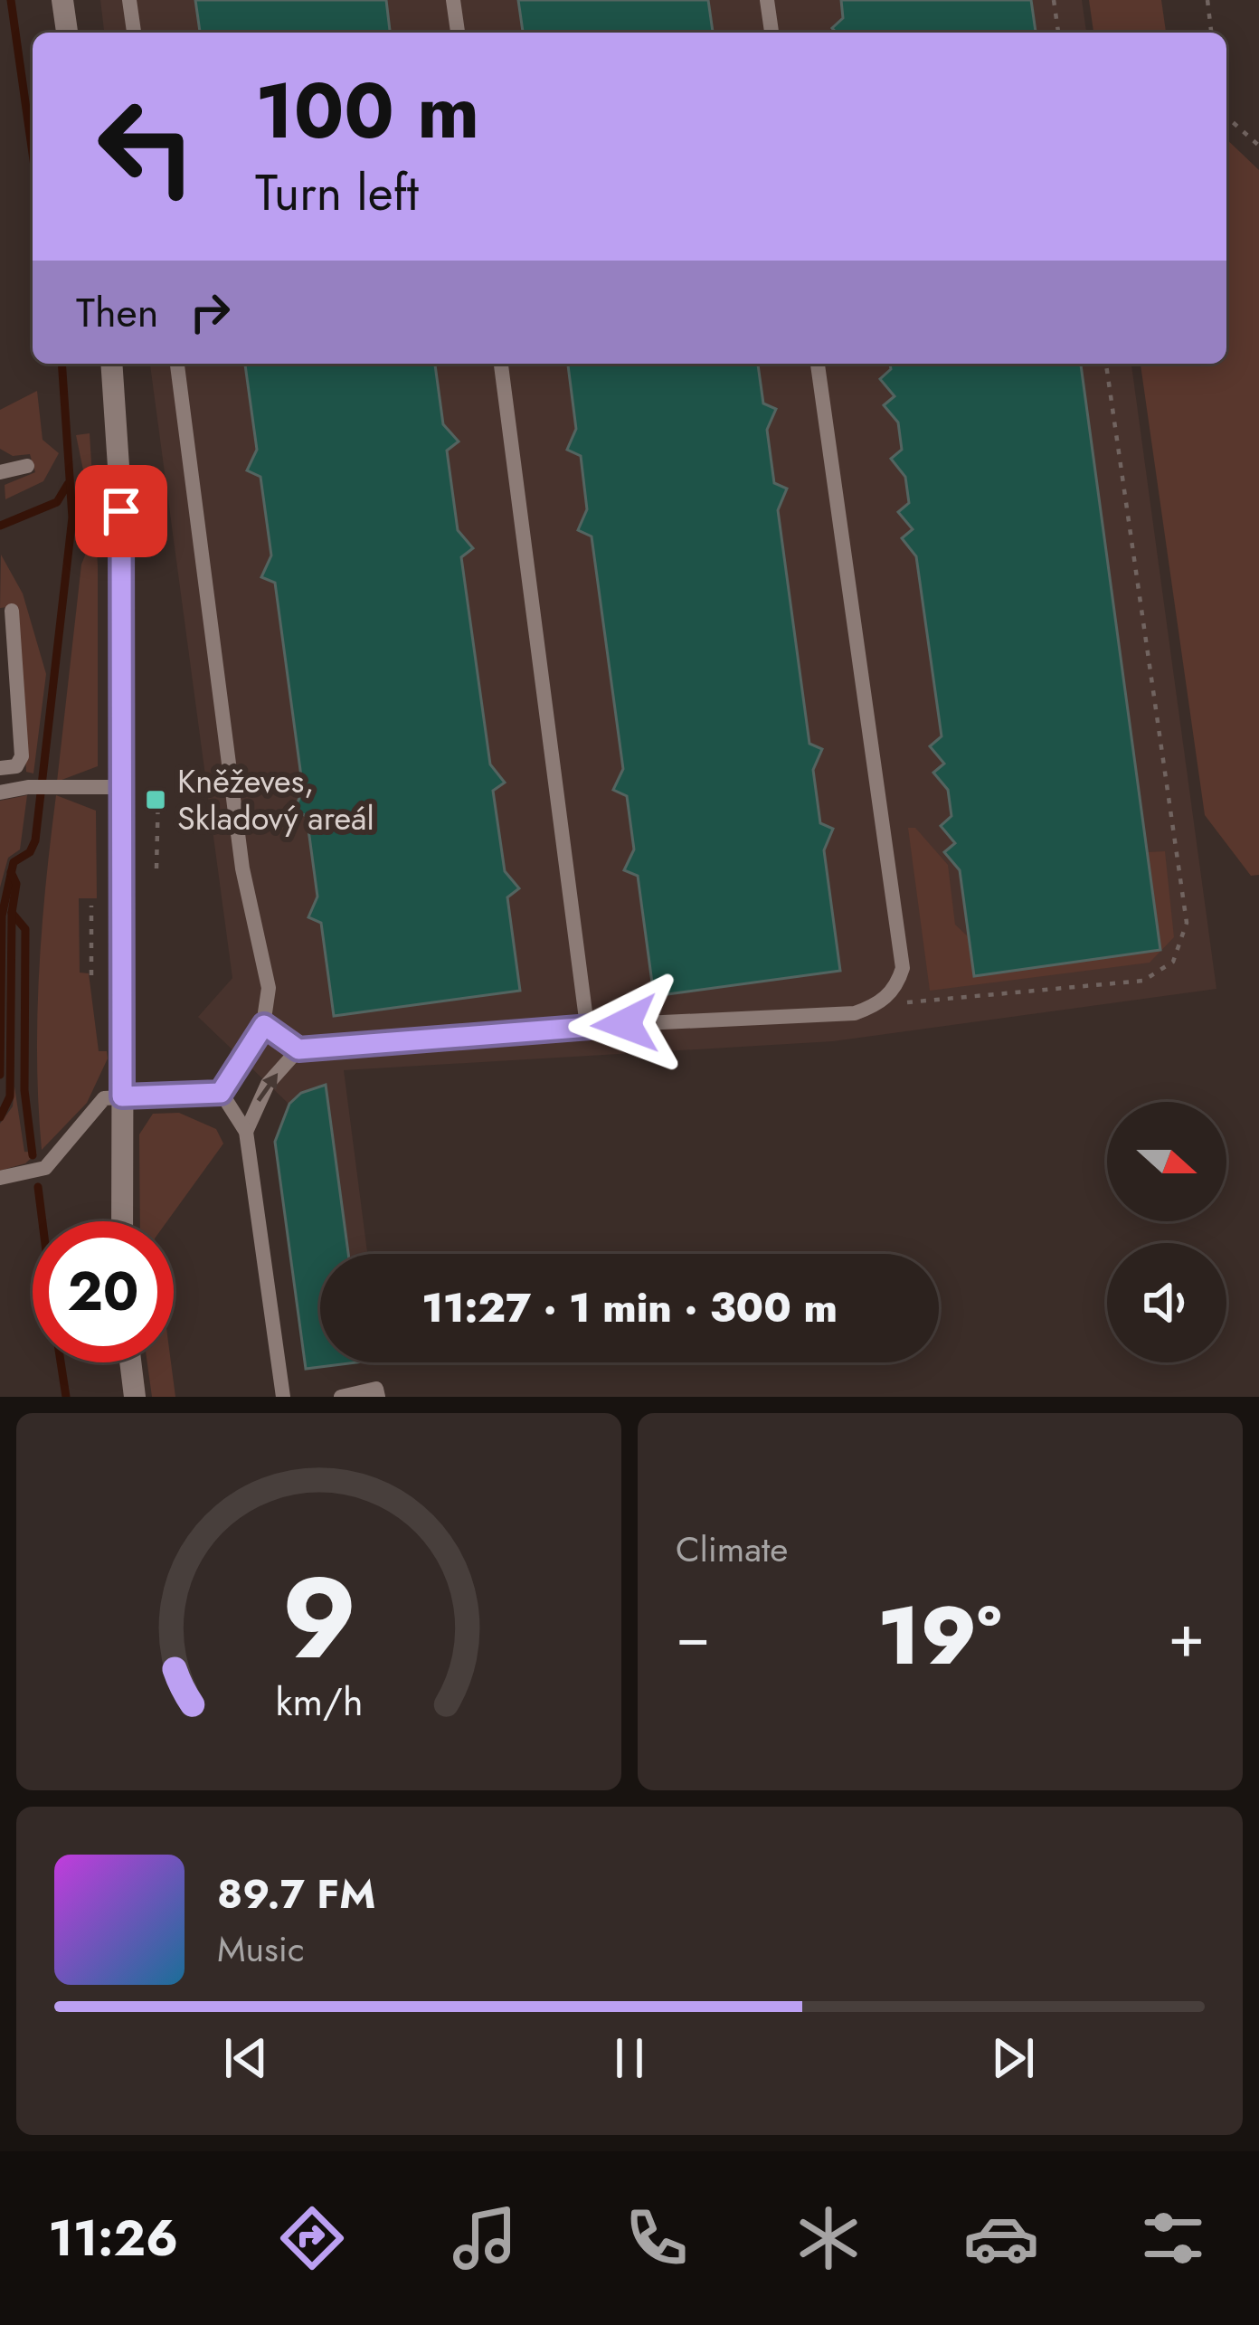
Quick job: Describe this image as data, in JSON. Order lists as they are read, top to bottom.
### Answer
{
  "places": {
    "transit": ["Kněževes, Skladový areál"]
  },
  "north": "right",
  "page": {
    "turn": ["100 m", "Turn left"],
    "then": "Then",
    "limit": "20",
    "trip": "11:27 · 1 min · 300 m",
    "tile": "Climate",
    "heat": ["−", "19°", "+"],
    "song": ["89.7 FM", "Music"],
    "tabs": "11:26",
    "gauge": ["9", "km/h"]
  }
}
